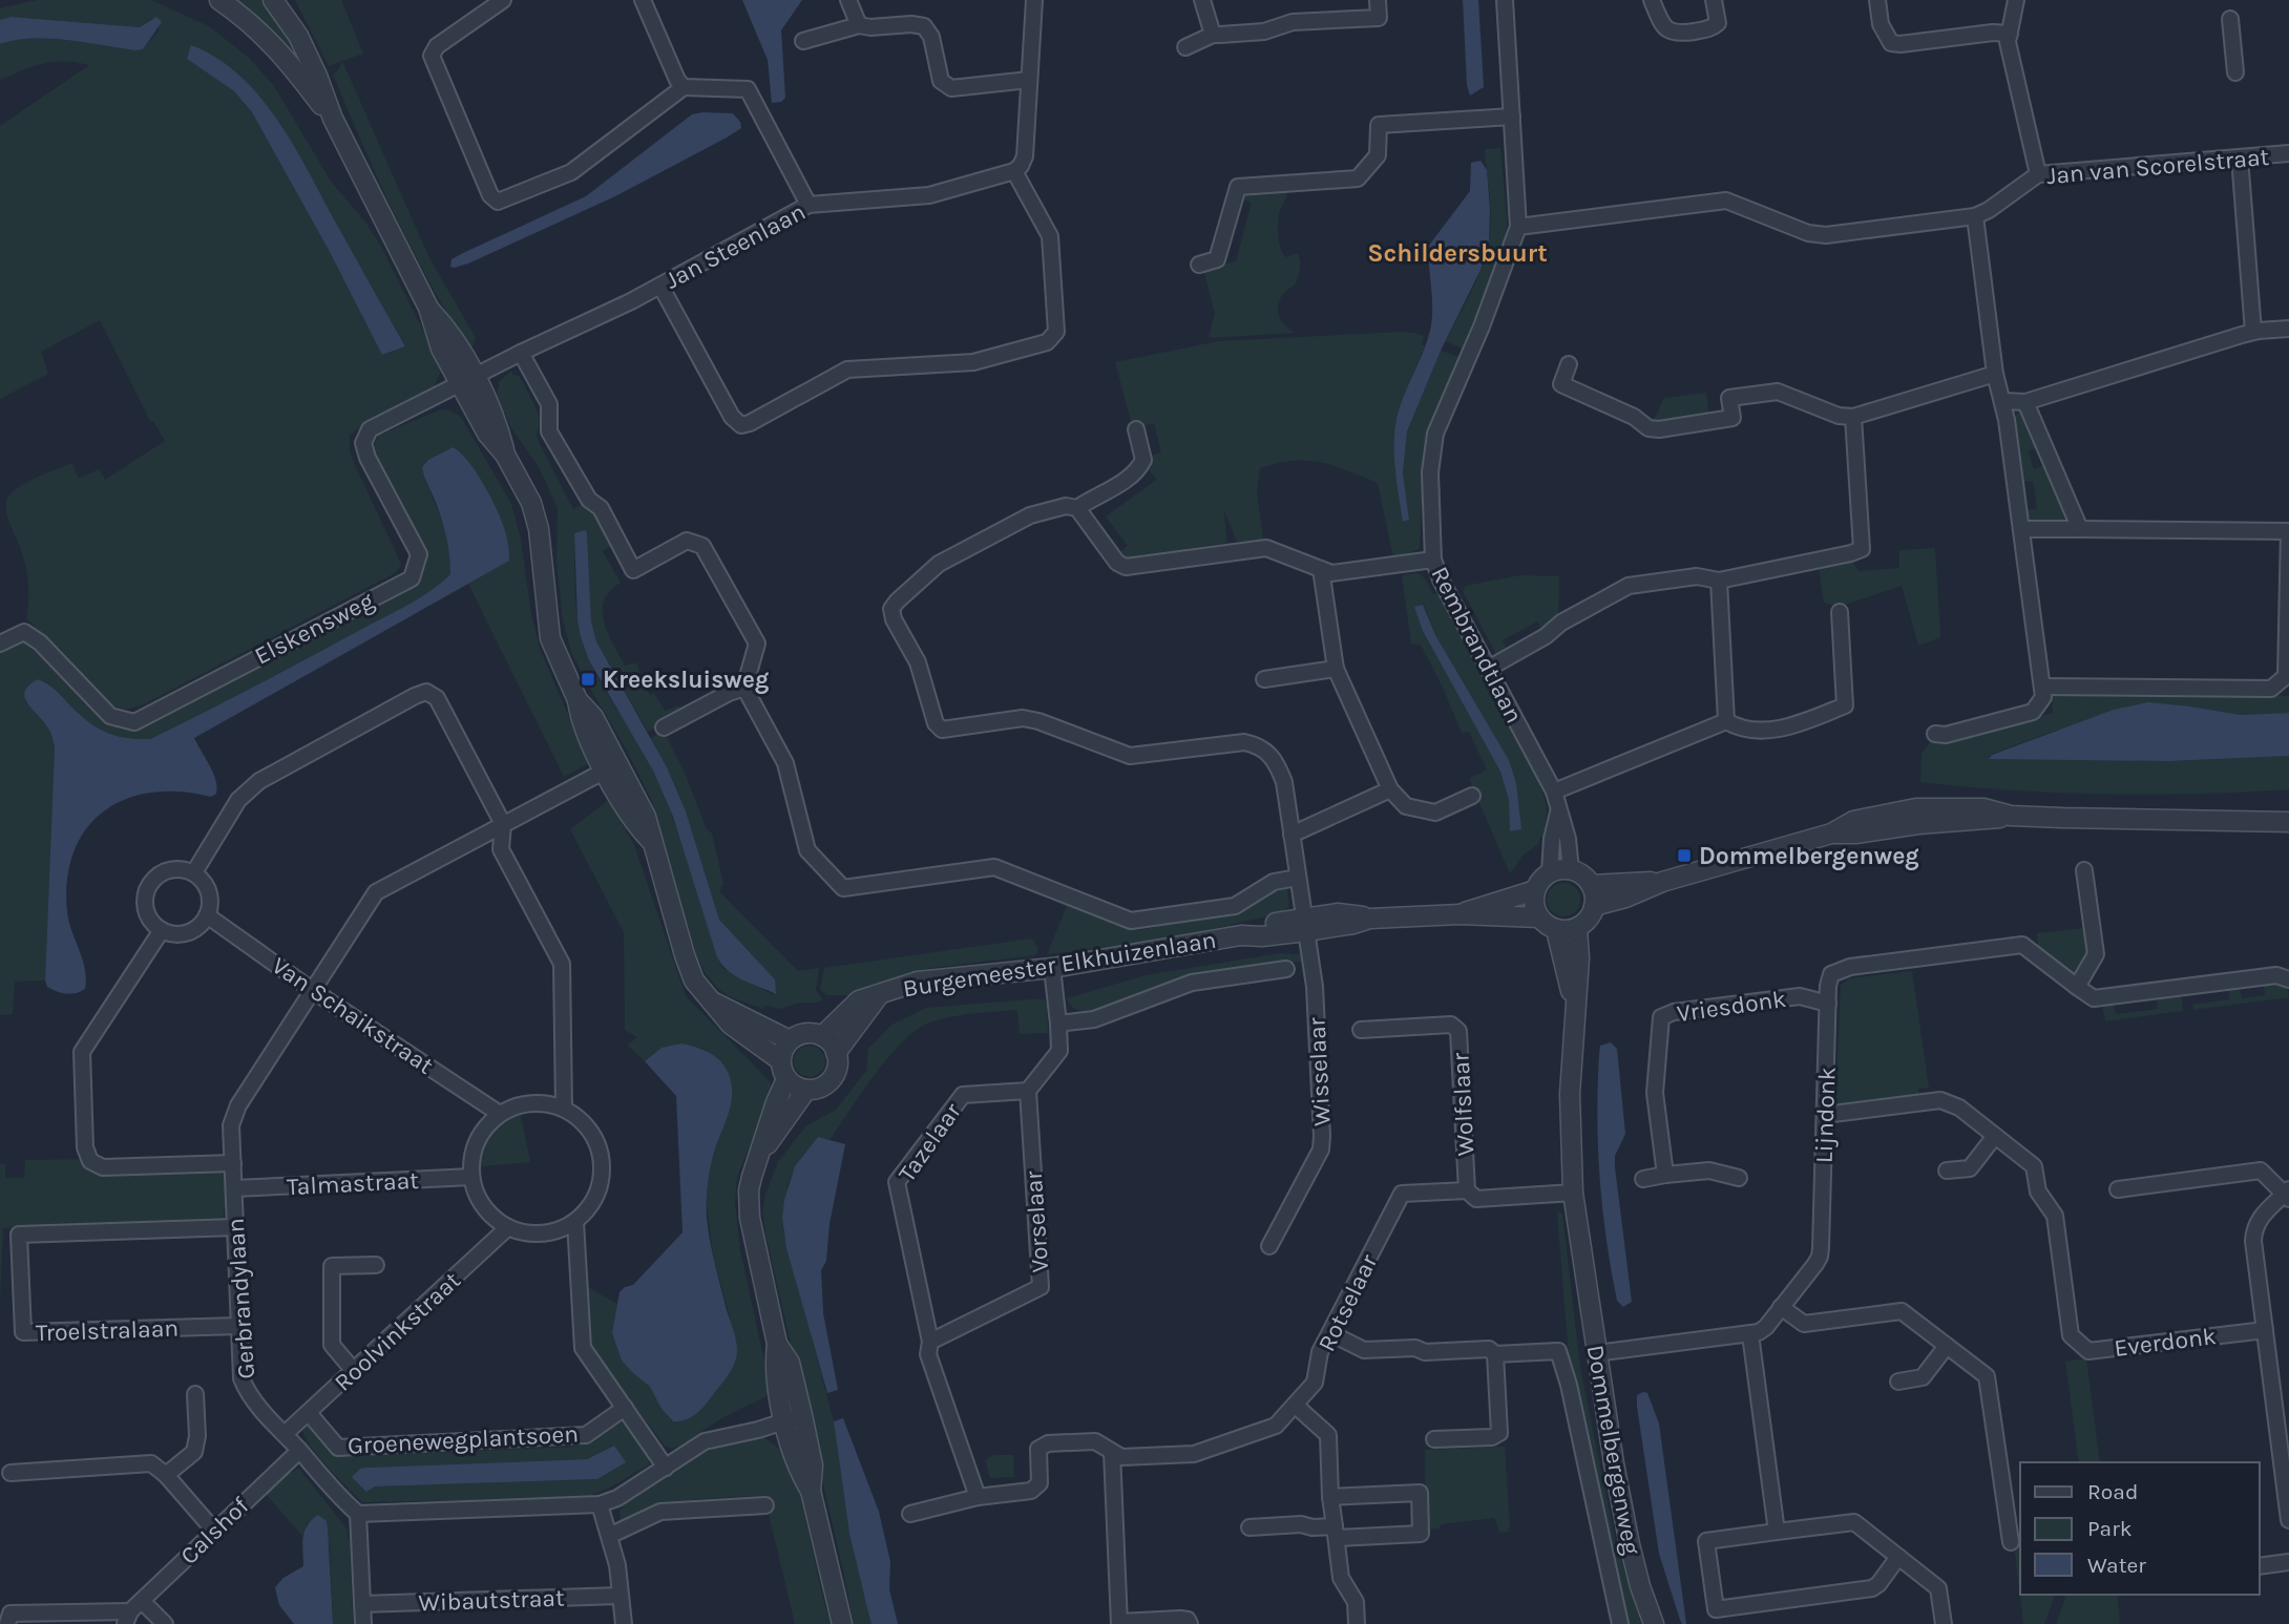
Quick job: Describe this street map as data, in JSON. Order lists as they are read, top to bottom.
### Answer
{
  "streets": {
    "street": [
      "Jan van Scorelstraat",
      "Jan Steenlaan",
      "Elskensweg",
      "Rembrandtlaan",
      "Burgemeester Elkhuizenlaan",
      "Vriesdonk",
      "Van Schaikstraat",
      "Wisselaar",
      "Wolfslaar",
      "Lijndonk",
      "Tazelaar",
      "Talmastraat",
      "Vorselaar",
      "Gerbrandylaan",
      "Rotselaar",
      "Troelstralaan",
      "Roolvinkstraat",
      "Everdonk",
      "Groenewegplantsoen",
      "Dommelbergenweg",
      "Calshof",
      "Wibautstraat"
    ]
  },
  "crossings": [
    ["Jan van Scorelstraat", "Rembrandtlaan"],
    ["Jan Steenlaan", "Elskensweg"],
    ["Rembrandtlaan", "Burgemeester Elkhuizenlaan"],
    ["Rembrandtlaan", "Dommelbergenweg"],
    ["Burgemeester Elkhuizenlaan", "Wisselaar"],
    ["Burgemeester Elkhuizenlaan", "Dommelbergenweg"],
    ["Vriesdonk", "Lijndonk"],
    ["Van Schaikstraat", "Talmastraat"],
    ["Van Schaikstraat", "Gerbrandylaan"],
    ["Van Schaikstraat", "Roolvinkstraat"],
    ["Wolfslaar", "Rotselaar"],
    ["Tazelaar", "Vorselaar"],
    ["Talmastraat", "Gerbrandylaan"],
    ["Talmastraat", "Roolvinkstraat"],
    ["Gerbrandylaan", "Troelstralaan"],
    ["Gerbrandylaan", "Roolvinkstraat"],
    ["Gerbrandylaan", "Calshof"],
    ["Rotselaar", "Dommelbergenweg"],
    ["Roolvinkstraat", "Groenewegplantsoen"]
  ],
  "districts": ["Schildersbuurt"],
  "places": {
    "transit": ["Kreeksluisweg", "Dommelbergenweg"]
  },
  "legend": ["Road", "Park", "Water"]
}
